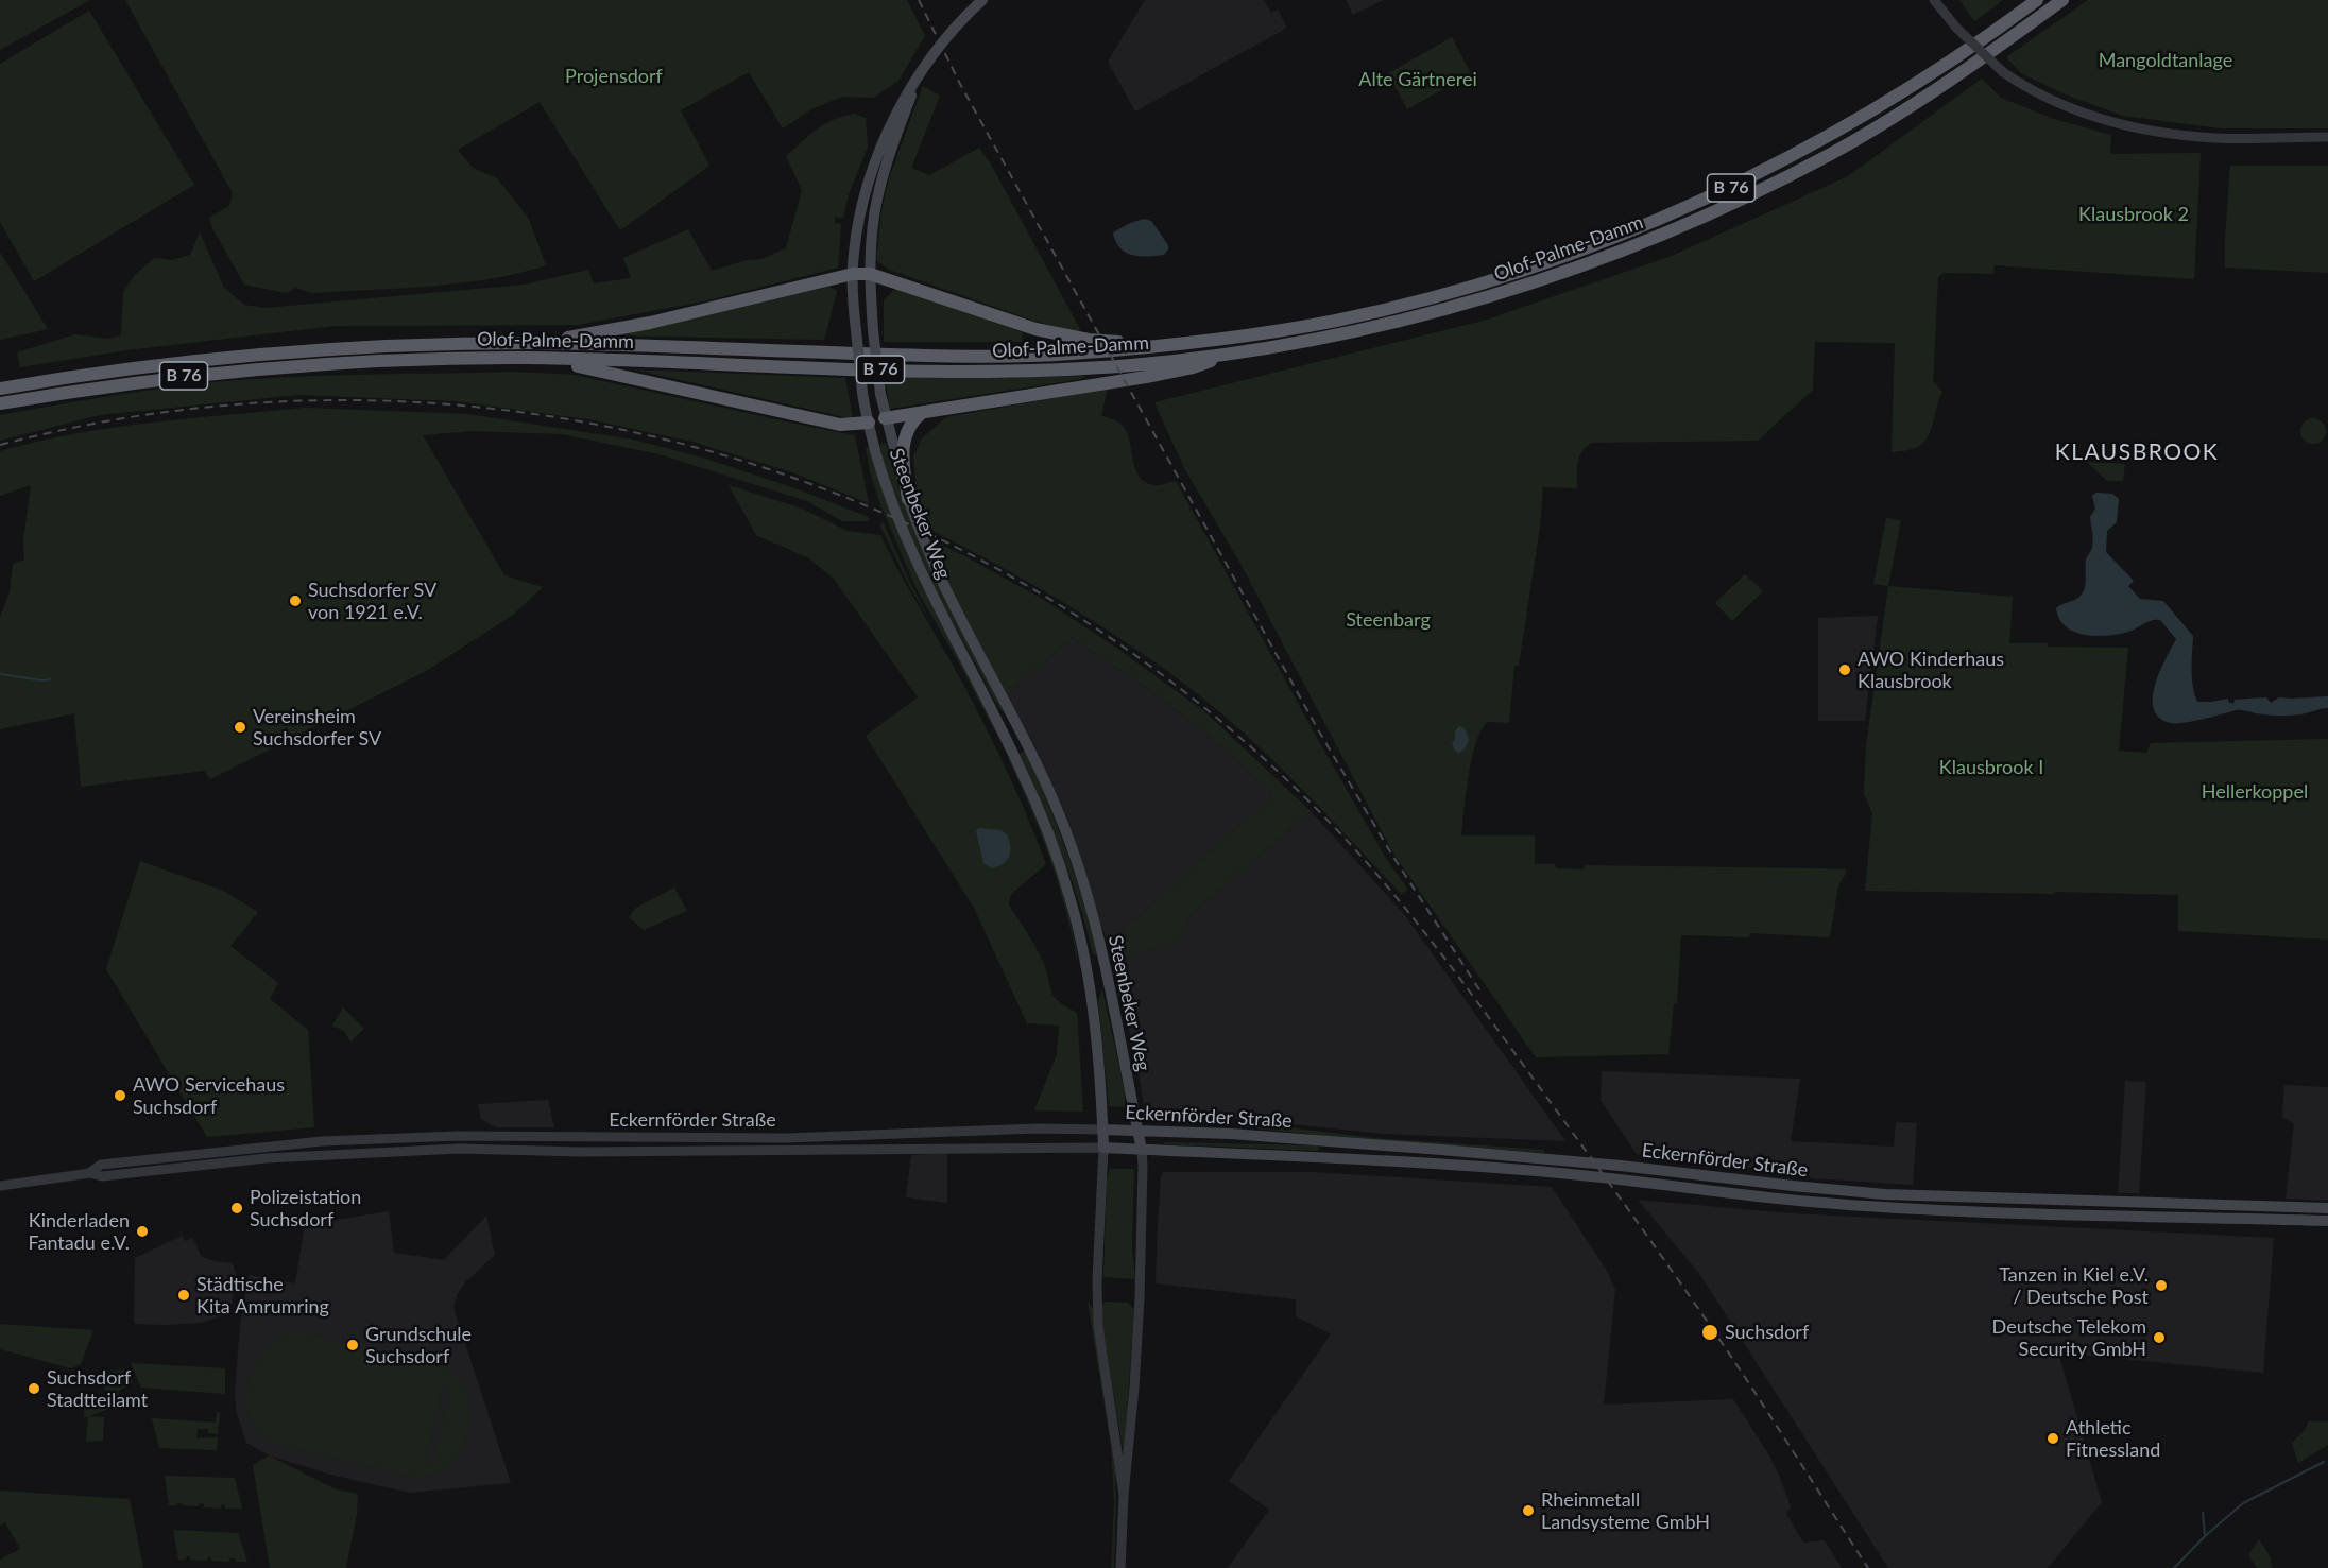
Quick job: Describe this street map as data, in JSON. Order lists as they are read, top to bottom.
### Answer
{
  "streets": {
    "highway": ["B 76", "Olof-Palme-Damm"],
    "main road": ["Steenbeker Weg", "Eckernförder Straße"]
  },
  "crossings": [
    ["Steenbeker Weg", "Eckernförder Straße"]
  ],
  "districts": ["KLAUSBROOK"],
  "parks": [
    "Mangoldtanlage",
    "Projensdorf",
    "Alte Gärtnerei",
    "Klausbrook 2",
    "Steenbarg",
    "Klausbrook I",
    "Hellerkoppel"
  ],
  "places": [
    "Suchsdorfer SV von 1921 e.V.",
    "AWO Kinderhaus Klausbrook",
    "Vereinsheim Suchsdorfer SV",
    "AWO Servicehaus Suchsdorf",
    "Polizeistation Suchsdorf",
    "Kinderladen Fantadu e.V.",
    "Tanzen in Kiel e.V. / Deutsche Post",
    "Städtische Kita Amrumring",
    "Suchsdorf",
    "Deutsche Telekom Security GmbH",
    "Grundschule Suchsdorf",
    "Suchsdorf Stadtteilamt",
    "Athletic Fitnessland",
    "Rheinmetall Landsysteme GmbH"
  ]
}
